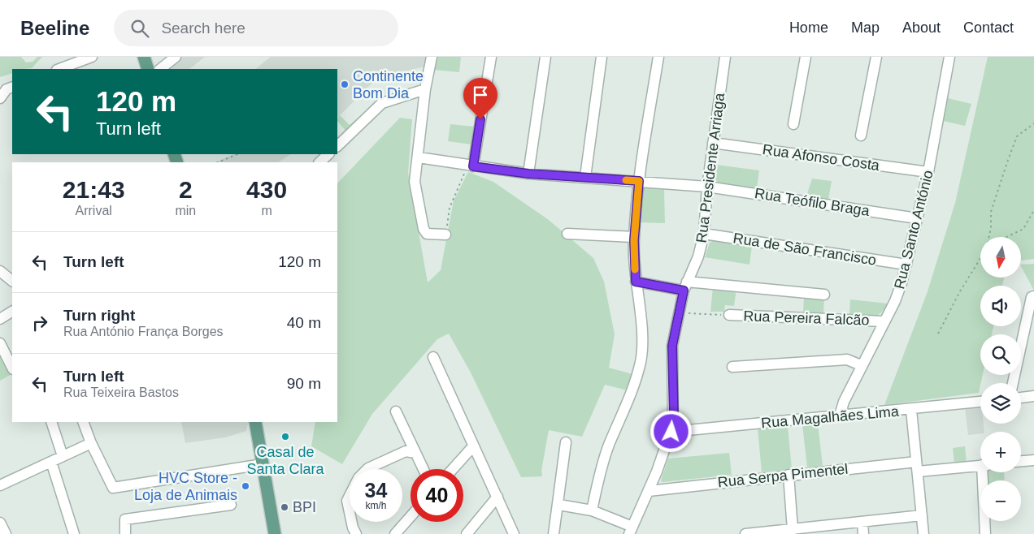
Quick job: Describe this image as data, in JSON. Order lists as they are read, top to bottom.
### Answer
{
  "streets": {
    "street": [
      "Rua Afonso Costa",
      "Rua Presidente Arriaga",
      "Rua Teófilo Braga",
      "Rua Santo António",
      "Rua de São Francisco",
      "Rua Pereira Falcão",
      "Rua Magalhães Lima",
      "Rua Serpa Pimentel"
    ]
  },
  "crossings": [
    ["Rua Afonso Costa", "Rua Presidente Arriaga"],
    ["Rua Afonso Costa", "Rua Santo António"],
    ["Rua Presidente Arriaga", "Rua Teófilo Braga"],
    ["Rua Presidente Arriaga", "Rua de São Francisco"],
    ["Rua Presidente Arriaga", "Rua Magalhães Lima"],
    ["Rua Presidente Arriaga", "Rua Serpa Pimentel"],
    ["Rua Teófilo Braga", "Rua Santo António"],
    ["Rua Santo António", "Rua de São Francisco"],
    ["Rua Santo António", "Rua Pereira Falcão"],
    ["Rua Santo António", "Rua Magalhães Lima"]
  ],
  "places": [
    "Continente Bom Dia",
    "Casal de Santa Clara",
    "HVC Store - Loja de Animais",
    "BPI"
  ],
  "north": "bottom",
  "page": {
    "header": "Beeline",
    "search": "Search here",
    "nav": [
      "Home",
      "Map",
      "About",
      "Contact"
    ],
    "turn": ["120 m", "Turn left"],
    "eta": [
      "21:43",
      "Arrival",
      "2",
      "min",
      "430",
      "m"
    ],
    "list": [
      {
        "name": "Turn left",
        "value": "120 m"
      },
      {
        "name": "Turn right",
        "note": "Rua António França Borges",
        "value": "40 m"
      },
      {
        "name": "Turn left",
        "note": "Rua Teixeira Bastos",
        "value": "90 m"
      }
    ],
    "map_buttons": ["+", "−"],
    "speed": "34 km/h",
    "limit": "40"
  }
}
